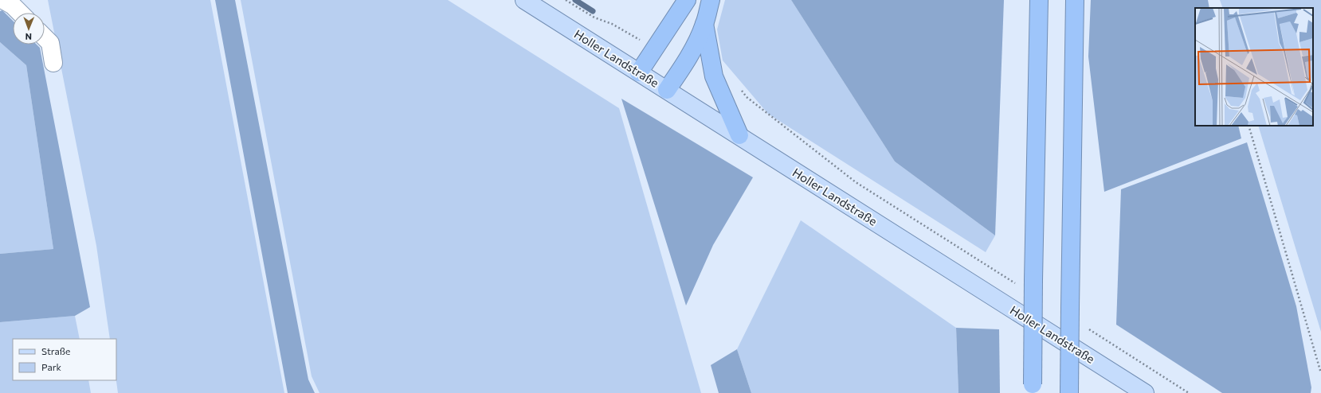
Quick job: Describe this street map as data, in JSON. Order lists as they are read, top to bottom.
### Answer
{
  "streets": {
    "main road": ["Holler Landstraße"]
  },
  "legend": ["Straße", "Park"],
  "north": "bottom"
}
